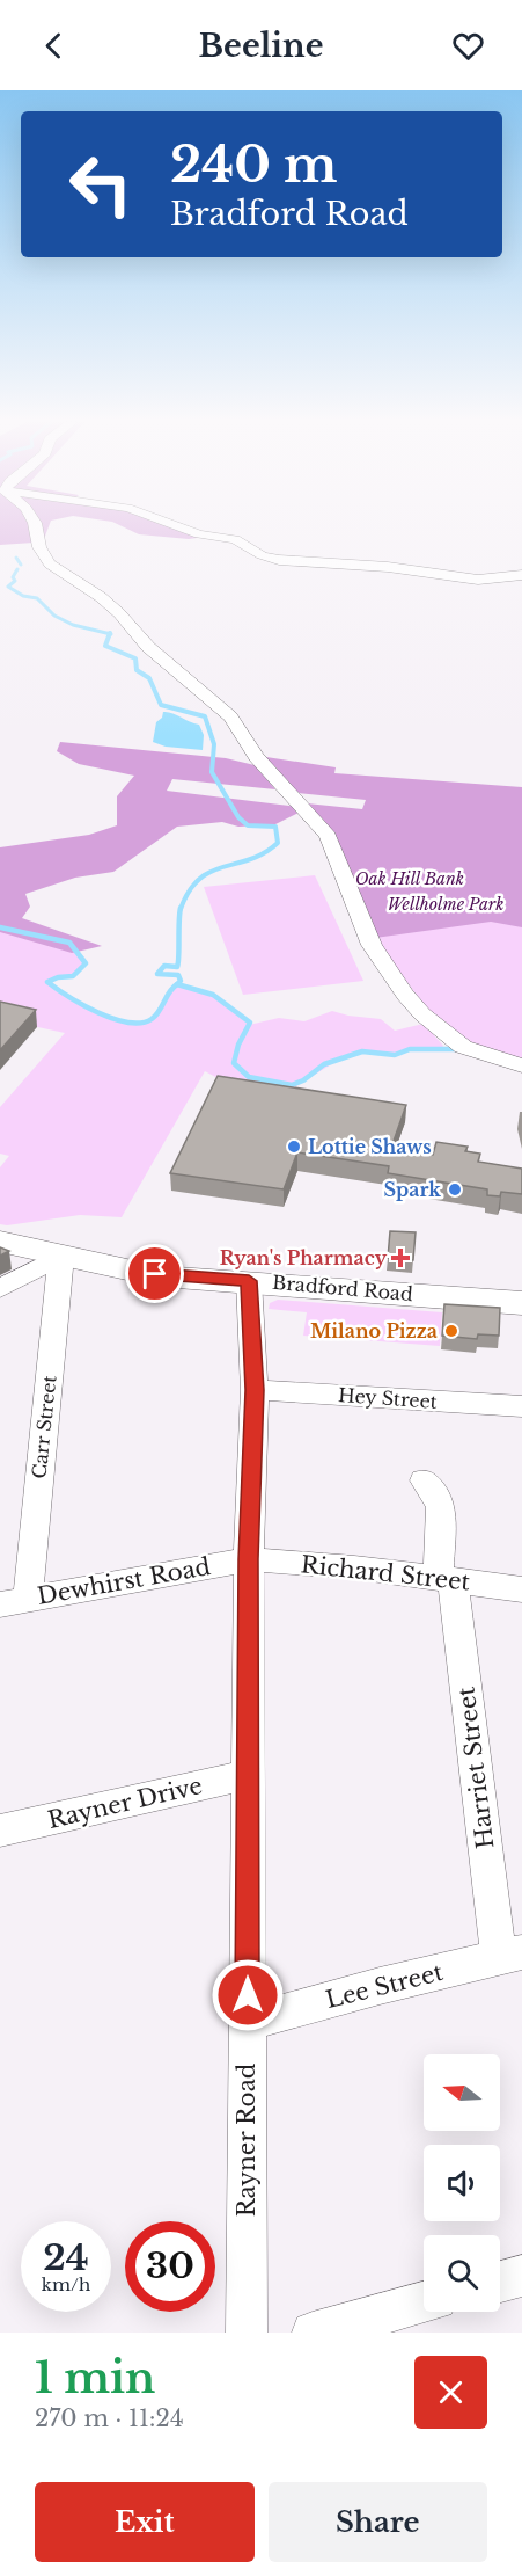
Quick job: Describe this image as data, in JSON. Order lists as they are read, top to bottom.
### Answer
{
  "streets": {
    "main road": ["Bradford Road"],
    "street": [
      "Hey Street",
      "Carr Street",
      "Richard Street",
      "Dewhirst Road",
      "Harriet Street",
      "Rayner Drive",
      "Lee Street",
      "Rayner Road"
    ]
  },
  "crossings": [
    ["Bradford Road", "Carr Street"],
    ["Bradford Road", "Rayner Road"],
    ["Hey Street", "Rayner Road"],
    ["Carr Street", "Dewhirst Road"],
    ["Richard Street", "Dewhirst Road"],
    ["Richard Street", "Harriet Street"],
    ["Richard Street", "Rayner Road"],
    ["Dewhirst Road", "Rayner Road"],
    ["Harriet Street", "Lee Street"],
    ["Rayner Drive", "Rayner Road"],
    ["Lee Street", "Rayner Road"]
  ],
  "parks": ["Oak Hill Bank", "Wellholme Park"],
  "places": {
    "other": ["Lottie Shaws", "Spark", "Milano Pizza"],
    "health": ["Ryan's Pharmacy"]
  },
  "north": "left",
  "page": {
    "header": "Beeline",
    "turn": ["240 m", "Bradford Road"],
    "speed": "24 km/h",
    "limit": "30",
    "heading": ["1 min", "270 m · 11:24"],
    "buttons": ["Exit", "Share"]
  }
}
